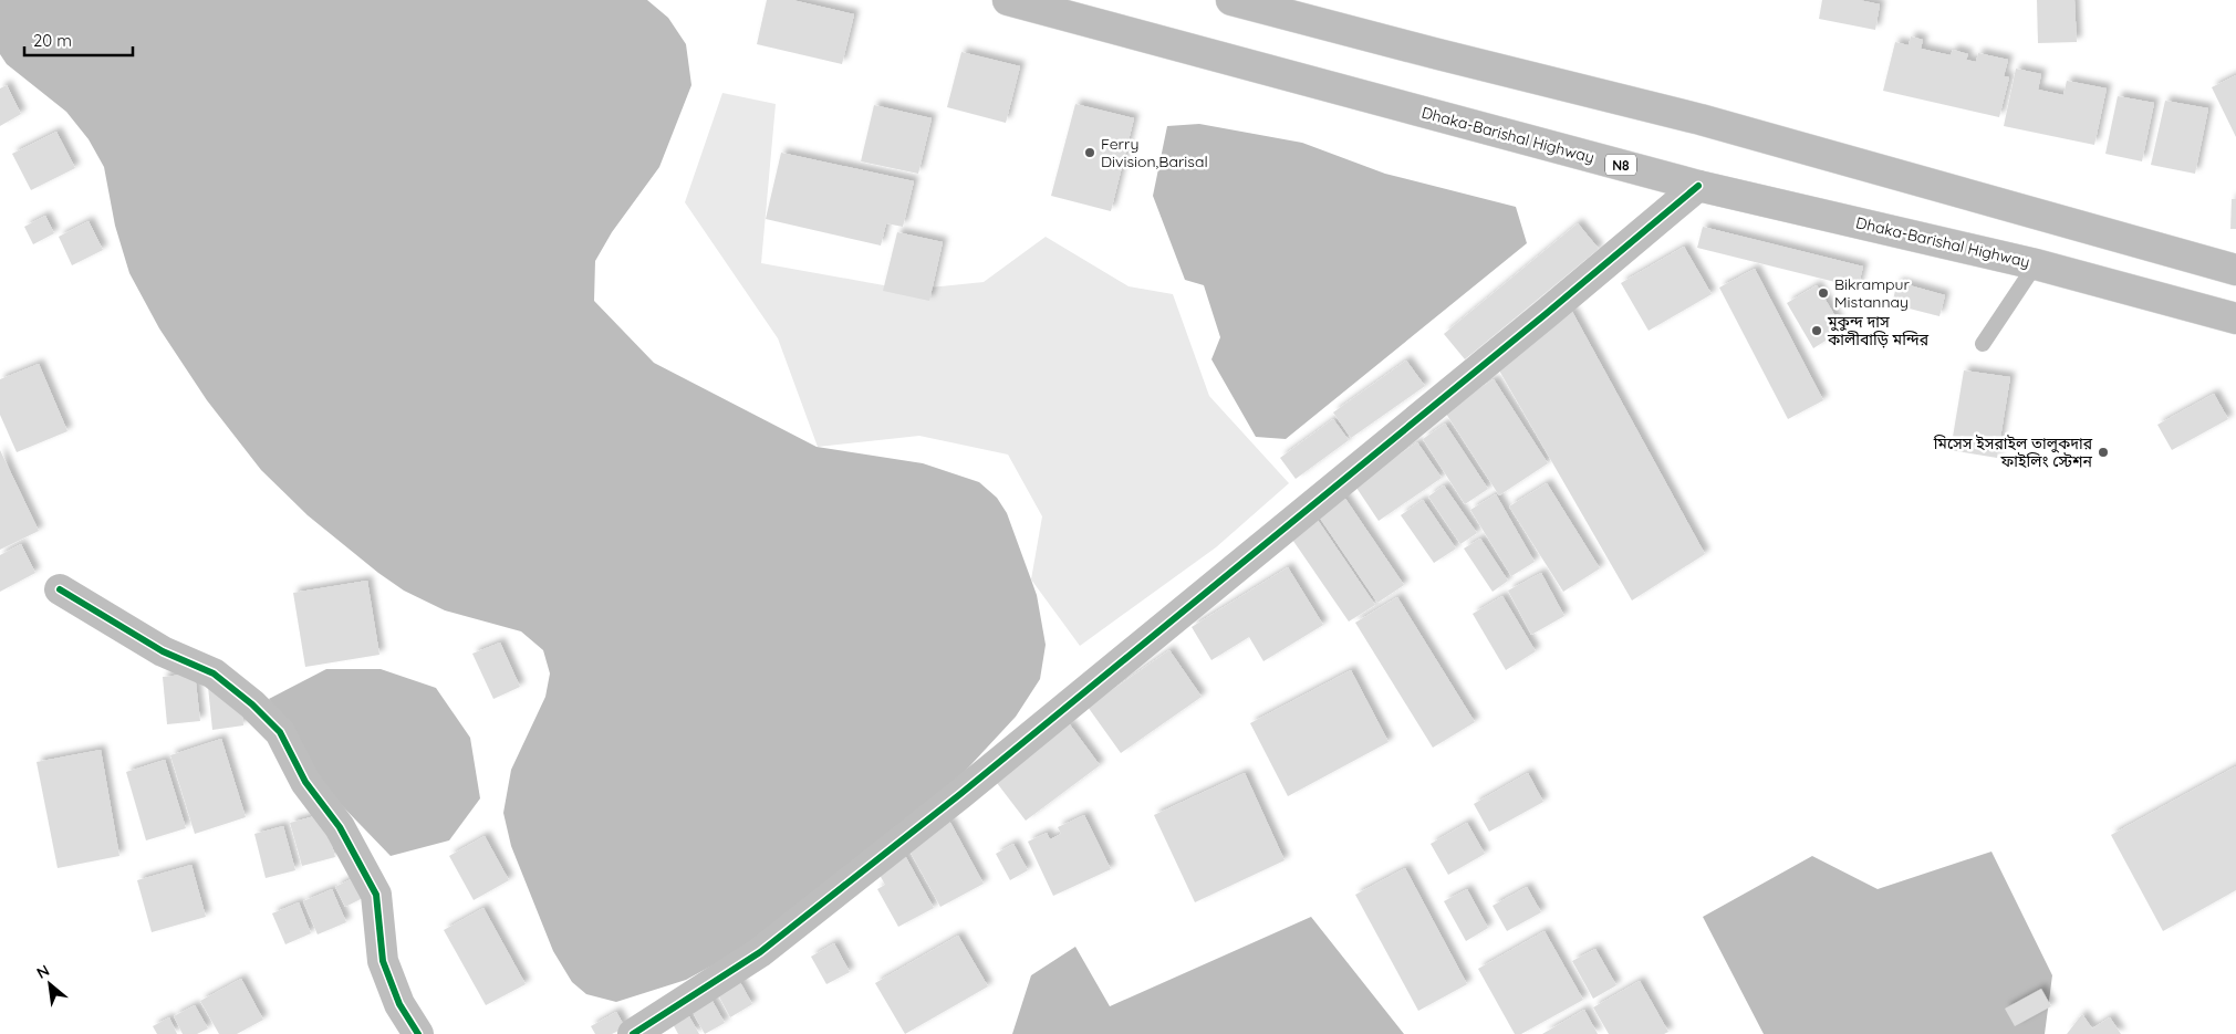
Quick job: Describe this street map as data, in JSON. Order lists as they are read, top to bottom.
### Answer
{
  "streets": {
    "highway": ["Dhaka-Barishal Highway", "N8"]
  },
  "places": [
    "Ferry Division,Barisal",
    "Bikrampur Mistannay",
    "মুকুন্দ দাস কালীবাড়ি মন্দির",
    "মিসেস ইসরাইল তালুকদার ফাইলিং স্টেশন"
  ],
  "scale_bar": "20 m",
  "north": "top left"
}
